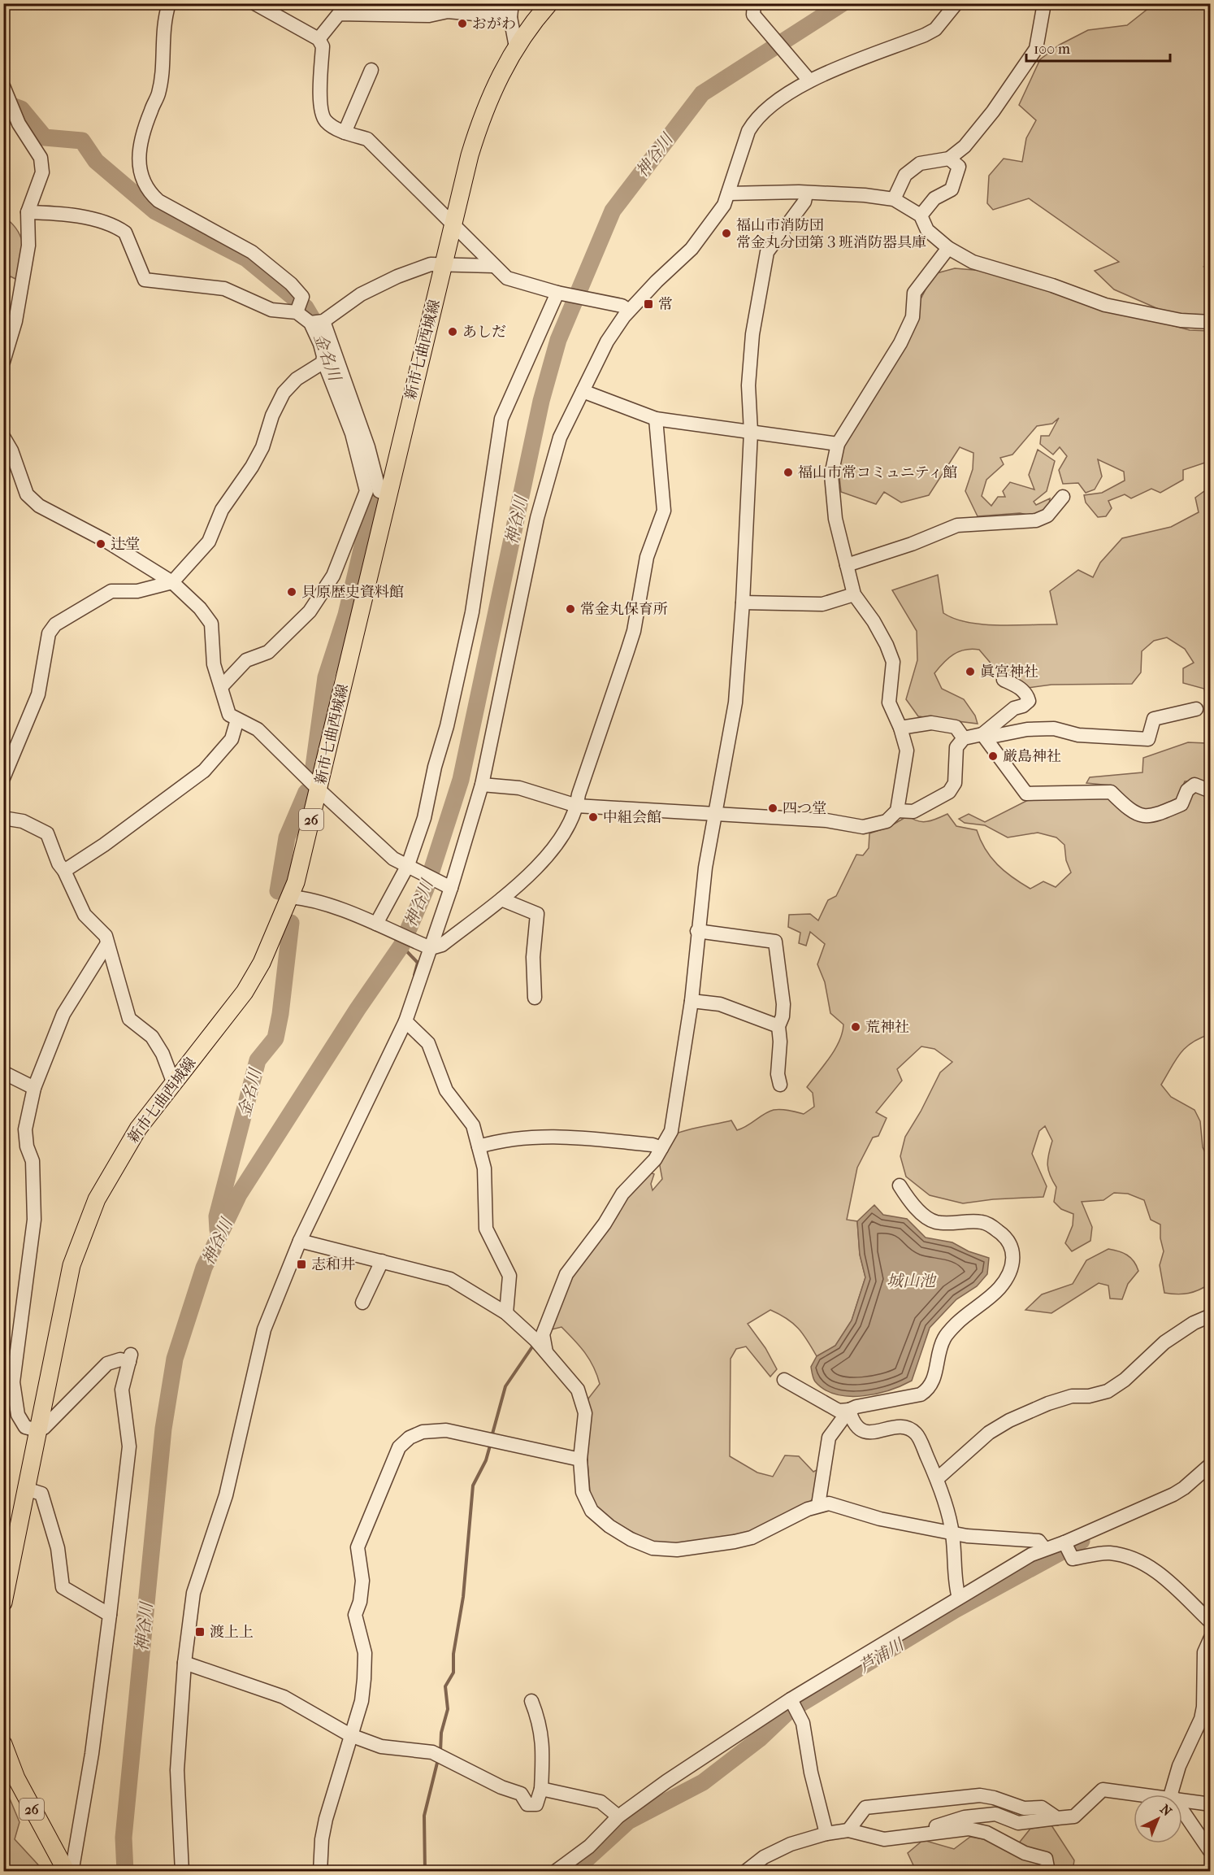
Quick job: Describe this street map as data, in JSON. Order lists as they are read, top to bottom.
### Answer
{
  "streets": {
    "main road": ["新市七曲西城線", "26"]
  },
  "water": [
    "神谷川",
    "金名川",
    "城山池",
    "芦浦川"
  ],
  "places": {
    "other": [
      "おがわ",
      "福山市消防団 常金丸分団第３班消防器具庫",
      "あしだ",
      "福山市常コミュニティ館",
      "辻堂",
      "貝原歴史資料館",
      "常金丸保育所",
      "眞宮神社",
      "厳島神社",
      "四つ堂",
      "中組会館",
      "荒神社"
    ],
    "transit": ["常", "志和井", "渡上上"]
  },
  "scale_bar": "100 m",
  "north": "top right"
}
